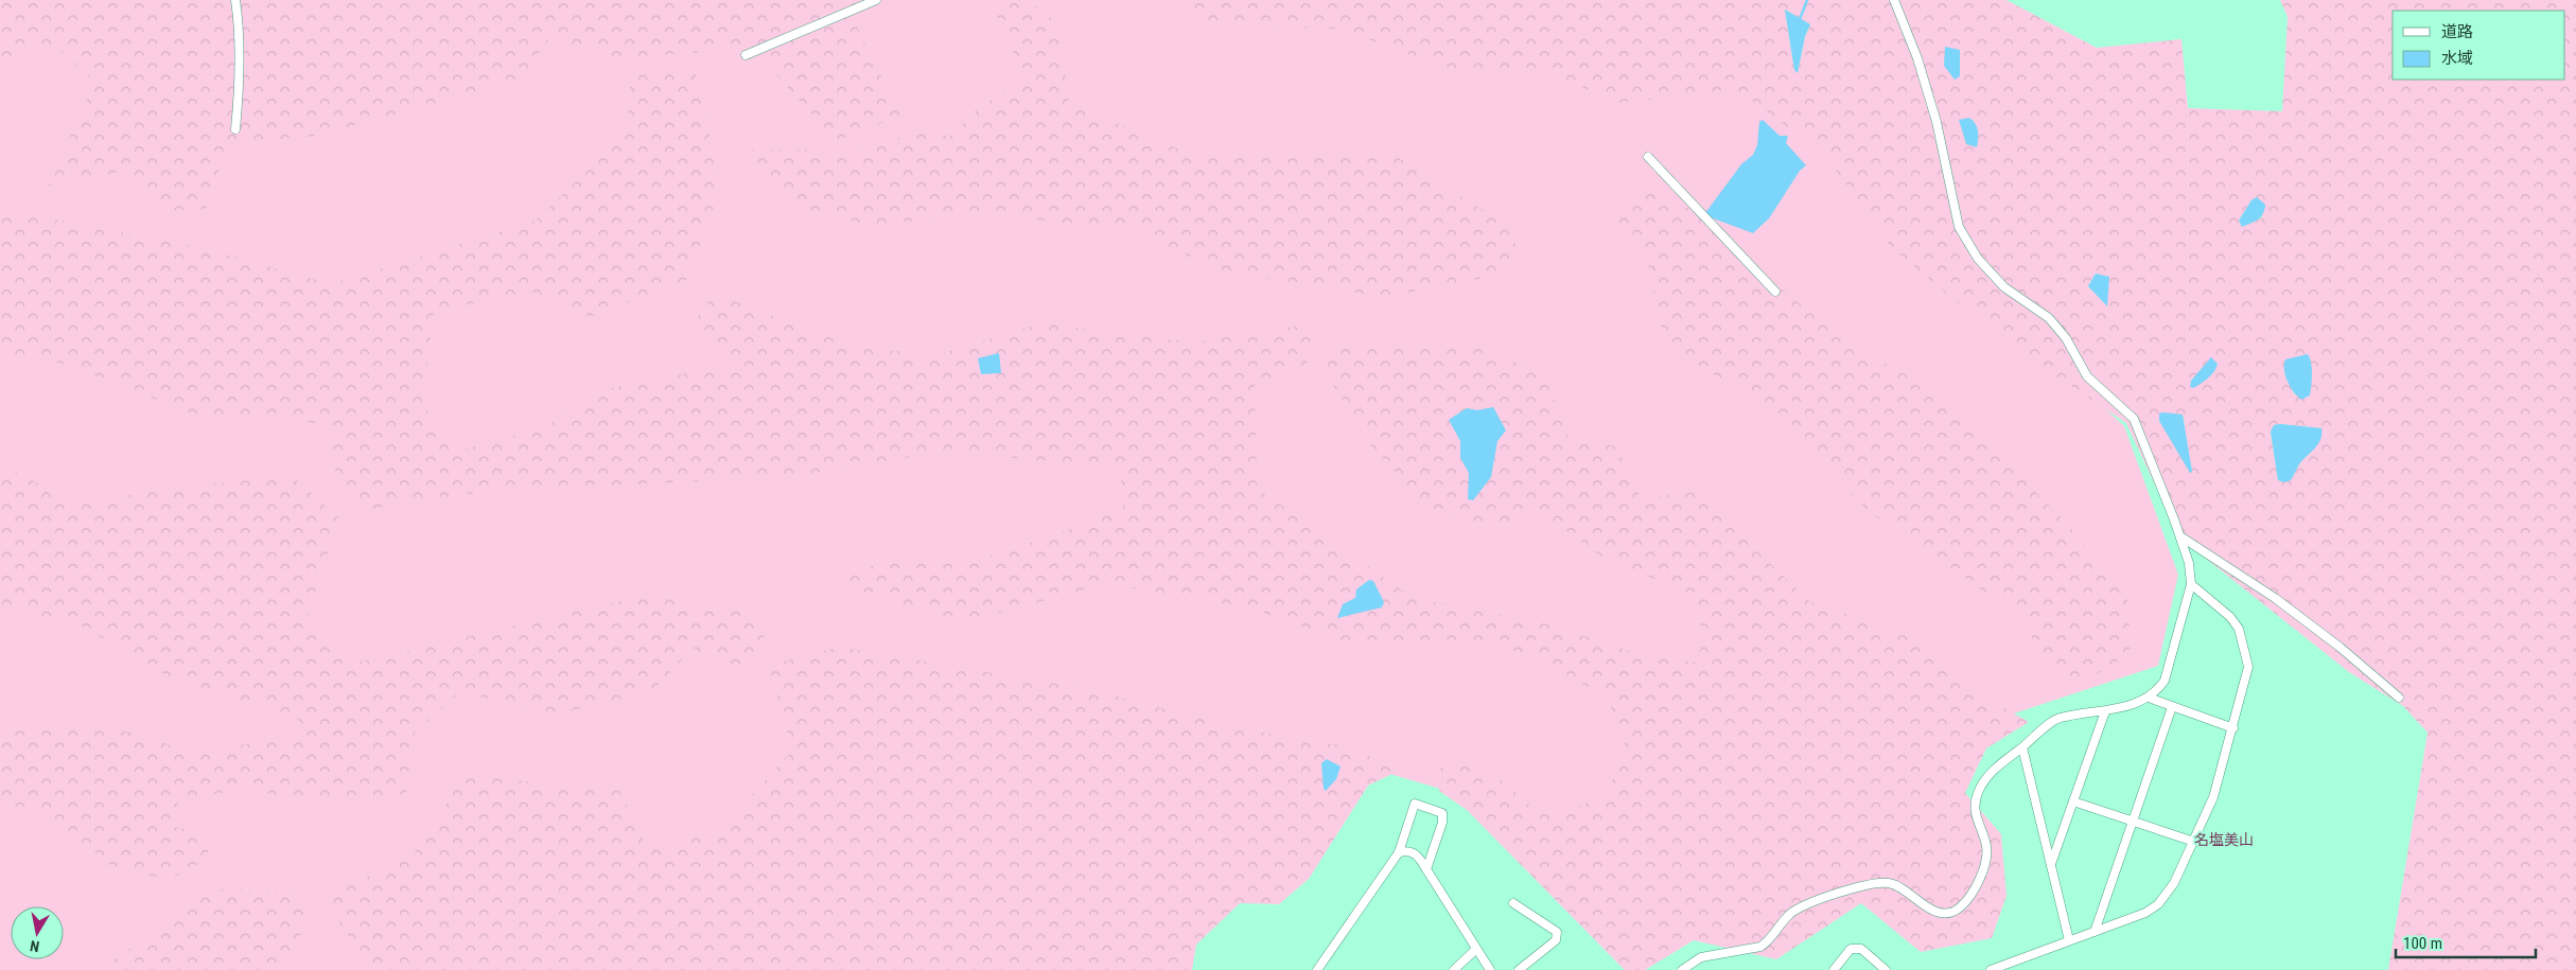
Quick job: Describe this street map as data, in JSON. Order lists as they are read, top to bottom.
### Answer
{
  "districts": ["名塩美山"],
  "legend": ["道路", "水域"],
  "scale_bar": "100 m",
  "north": "bottom"
}
